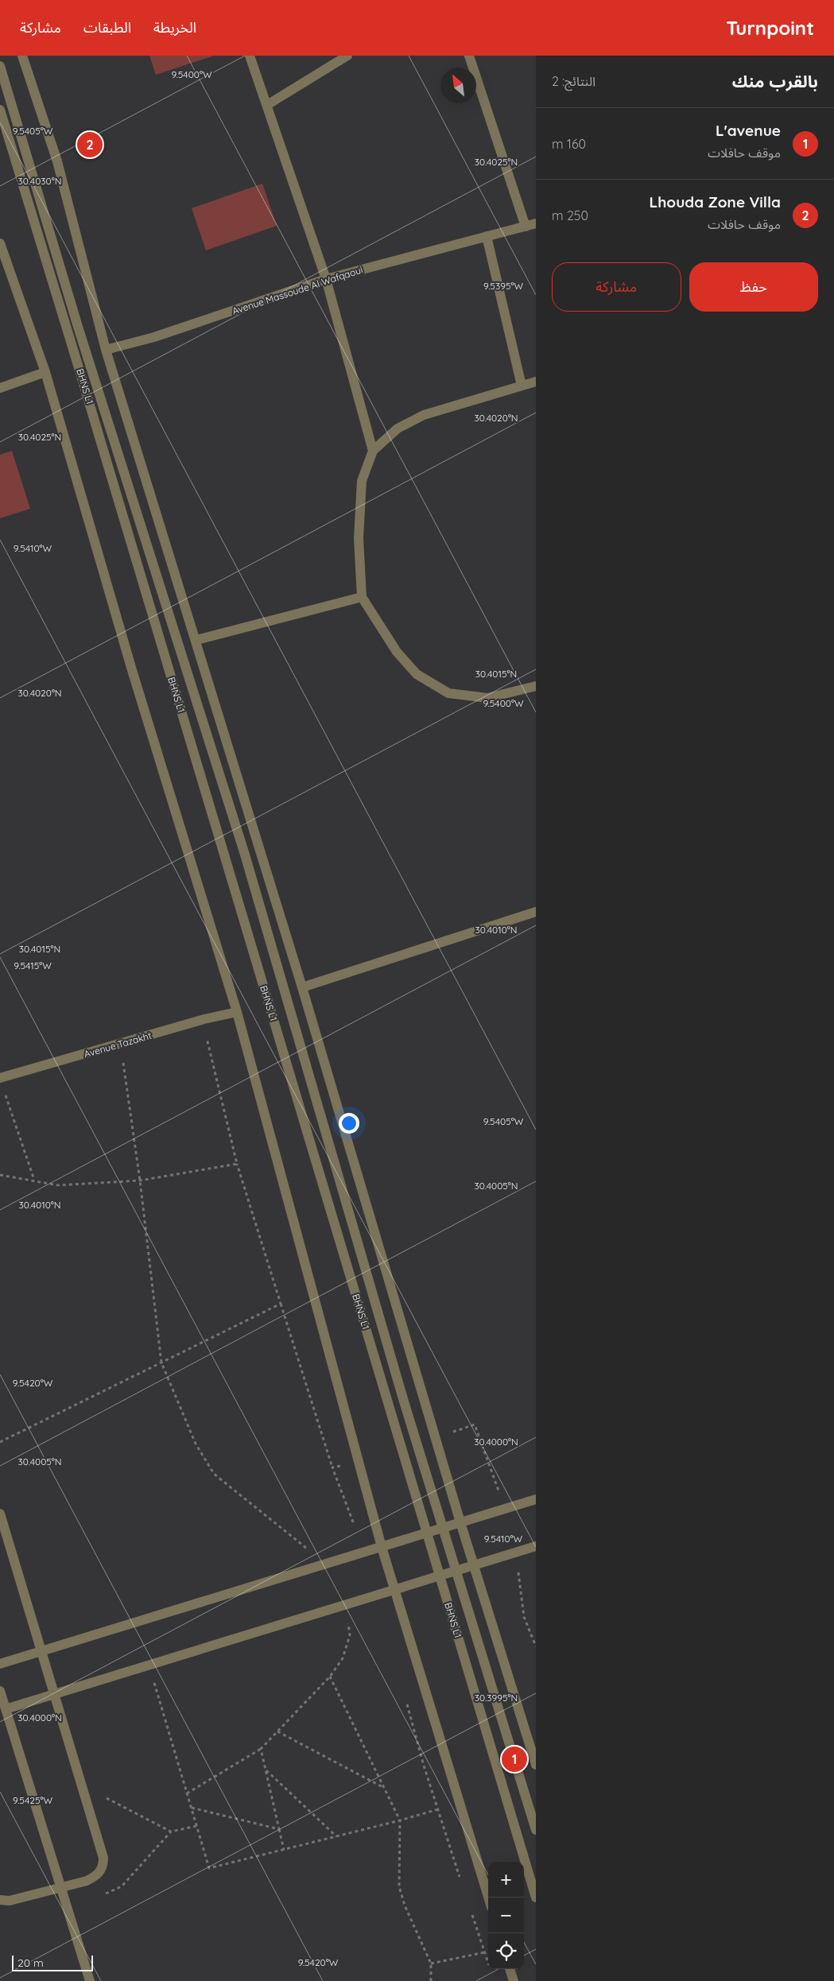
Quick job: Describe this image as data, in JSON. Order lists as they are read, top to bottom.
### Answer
{
  "streets": {
    "street": ["Avenue Massoude Al Wafqaoui", "BHNS L1", "Avenue Tazakht"]
  },
  "scale_bar": "20 m",
  "north": "top left",
  "page": {
    "header": "Turnpoint",
    "nav": ["الخريطة", "الطبقات", "مشاركة"],
    "heading": ["بالقرب منك", "النتائج: 2"],
    "list": [
      {
        "mark": "1",
        "name": "L'avenue",
        "note": "موقف حافلات",
        "value": "160 m"
      },
      {
        "mark": "2",
        "name": "Lhouda Zone Villa",
        "note": "موقف حافلات",
        "value": "250 m"
      }
    ],
    "pins": ["2", "1"],
    "buttons": ["حفظ", "مشاركة"],
    "map_buttons": ["+", "−"],
    "scale": "20 m"
  },
  "coordinates": [
    "9.5400°W",
    "9.5405°W",
    "30.4025°N",
    "30.4030°N",
    "9.5395°W",
    "30.4020°N",
    "9.5410°W",
    "30.4015°N",
    "30.4010°N",
    "9.5415°W",
    "30.4005°N",
    "9.5420°W",
    "30.4000°N",
    "30.3995°N",
    "9.5425°W"
  ]
}
